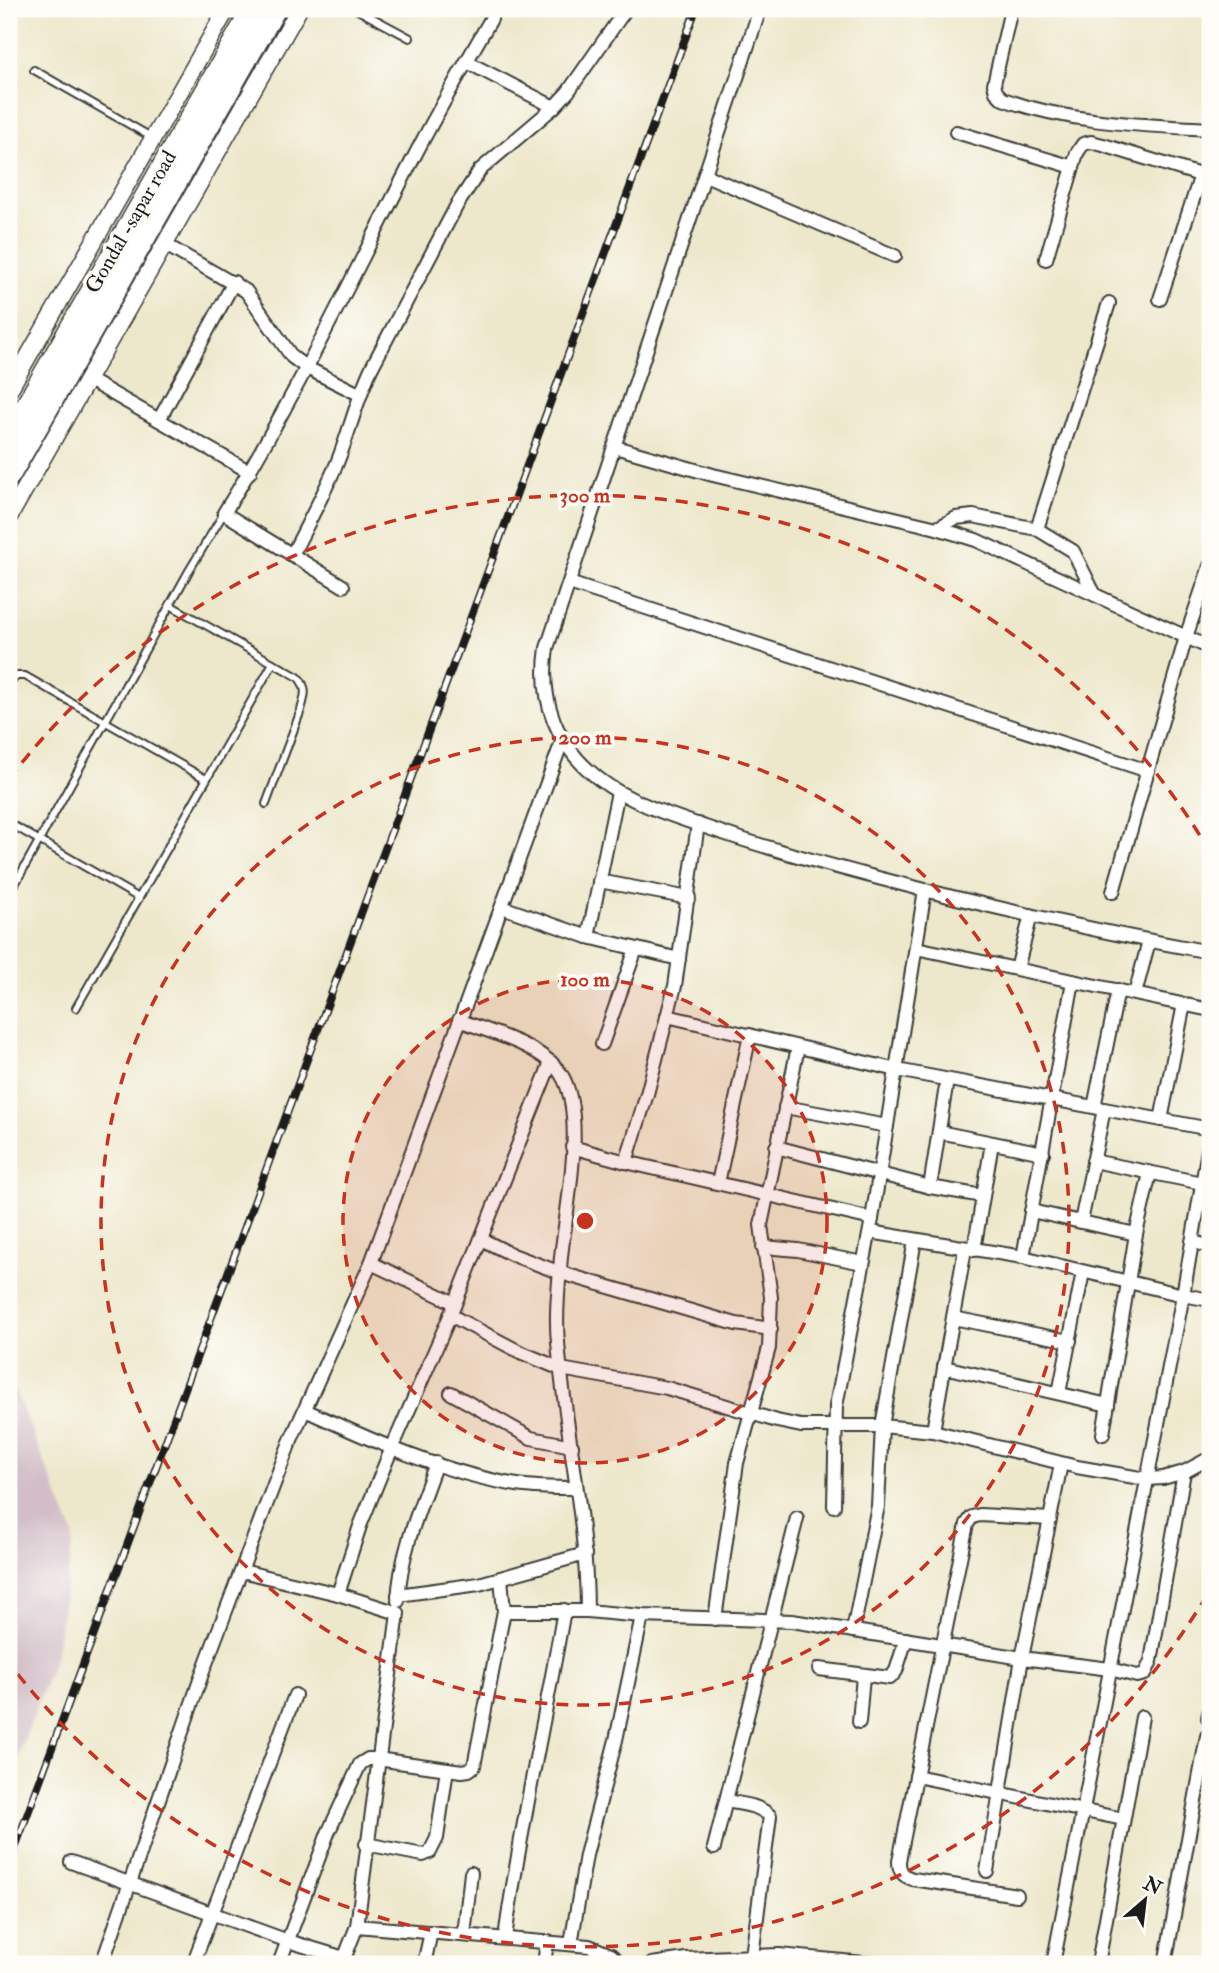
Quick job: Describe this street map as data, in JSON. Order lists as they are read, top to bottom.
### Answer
{
  "streets": {
    "highway": ["Gondal -sapar road"]
  },
  "north": "top right",
  "rings": ["300 m", "200 m", "100 m"]
}
